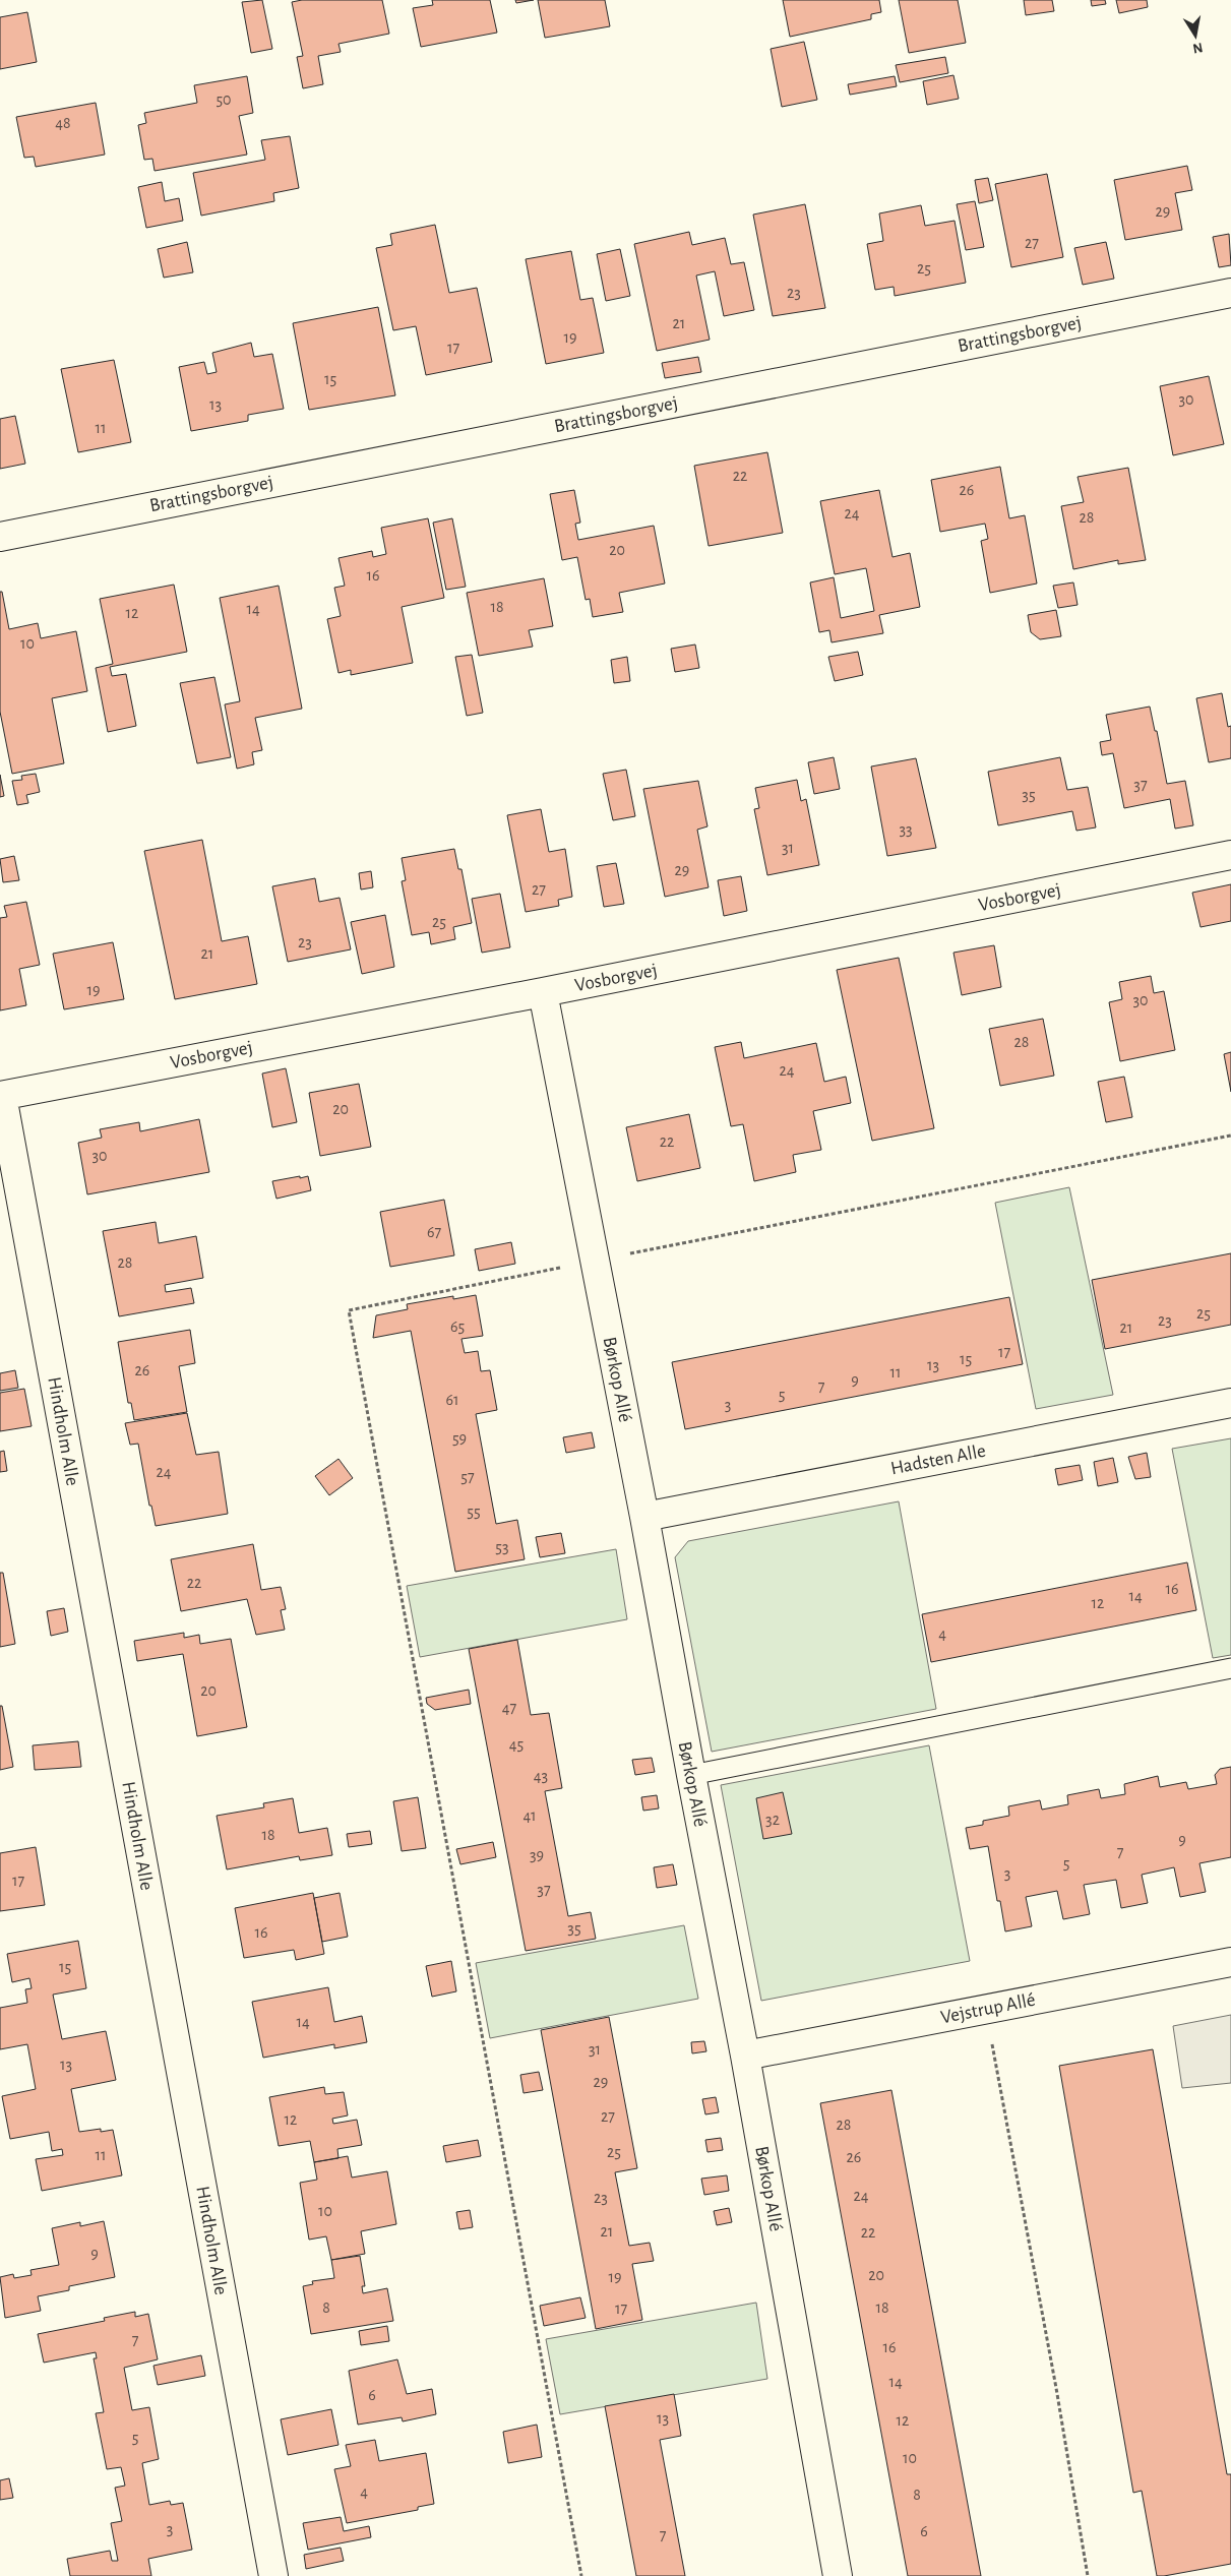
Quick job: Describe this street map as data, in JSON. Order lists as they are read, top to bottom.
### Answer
{
  "streets": {
    "street": [
      "Brattingsborgvej",
      "Vosborgvej",
      "Børkop Allé",
      "Hindholm Alle",
      "Hadsten Alle",
      "Vejstrup Allé"
    ]
  },
  "crossings": [
    ["Vosborgvej", "Børkop Allé"],
    ["Vosborgvej", "Hindholm Alle"],
    ["Børkop Allé", "Hadsten Alle"],
    ["Børkop Allé", "Vejstrup Allé"]
  ],
  "house_numbers": [
    "50",
    "48",
    "29",
    "27",
    "25",
    "23",
    "21",
    "19",
    "17",
    "15",
    "30",
    "13",
    "11",
    "22",
    "26",
    "24",
    "28",
    "20",
    "16",
    "18",
    "14",
    "12",
    "10",
    "37",
    "35",
    "33",
    "31",
    "29",
    "27",
    "25",
    "23",
    "21",
    "19",
    "30",
    "28",
    "24",
    "20",
    "22",
    "30",
    "67",
    "28",
    "25",
    "23",
    "65",
    "21",
    "17",
    "15",
    "13",
    "26",
    "11",
    "9",
    "7",
    "5",
    "61",
    "3",
    "59",
    "24",
    "57",
    "55",
    "53",
    "22",
    "16",
    "14",
    "12",
    "4",
    "20",
    "47",
    "45",
    "43",
    "41",
    "32",
    "18",
    "9",
    "7",
    "39",
    "5",
    "3",
    "17",
    "37",
    "35",
    "16",
    "15",
    "14",
    "31",
    "13",
    "29",
    "27",
    "12",
    "28",
    "25",
    "11",
    "26",
    "24",
    "23",
    "10",
    "21",
    "22",
    "9",
    "20",
    "19",
    "8",
    "18",
    "17",
    "7",
    "16",
    "14",
    "6",
    "13",
    "12",
    "5",
    "10",
    "4",
    "8",
    "3",
    "6",
    "7"
  ],
  "north": "bottom"
}
